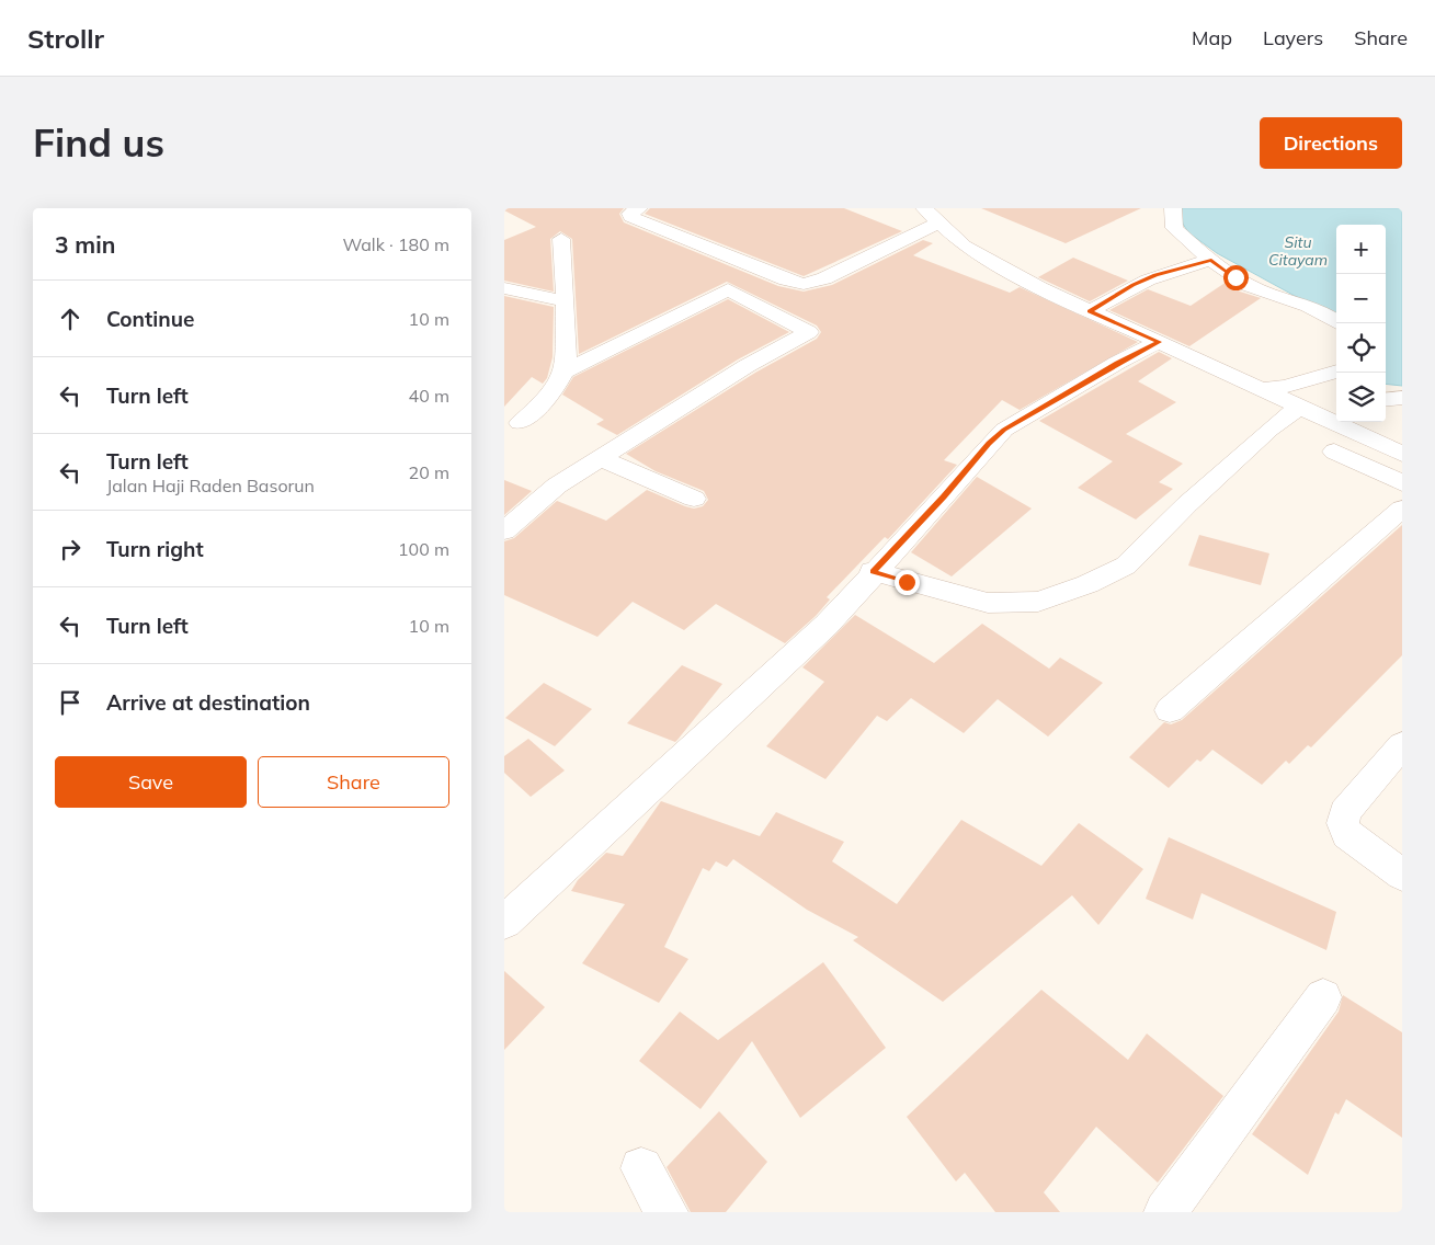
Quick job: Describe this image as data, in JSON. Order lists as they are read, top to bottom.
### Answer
{
  "water": ["Situ Citayam"],
  "page": {
    "header": "Strollr",
    "nav": ["Map", "Layers", "Share"],
    "buttons": [
      "Directions",
      ["Save", "Share"]
    ],
    "title": "Find us",
    "heading": ["3 min", "Walk · 180 m"],
    "map_buttons": ["+", "−"],
    "list": [
      ["Continue", "10 m"],
      ["Turn left", "40 m"],
      ["Turn left", "Jalan Haji Raden Basorun", "20 m"],
      ["Turn right", "100 m"],
      ["Turn left", "10 m"],
      "Arrive at destination"
    ]
  }
}
